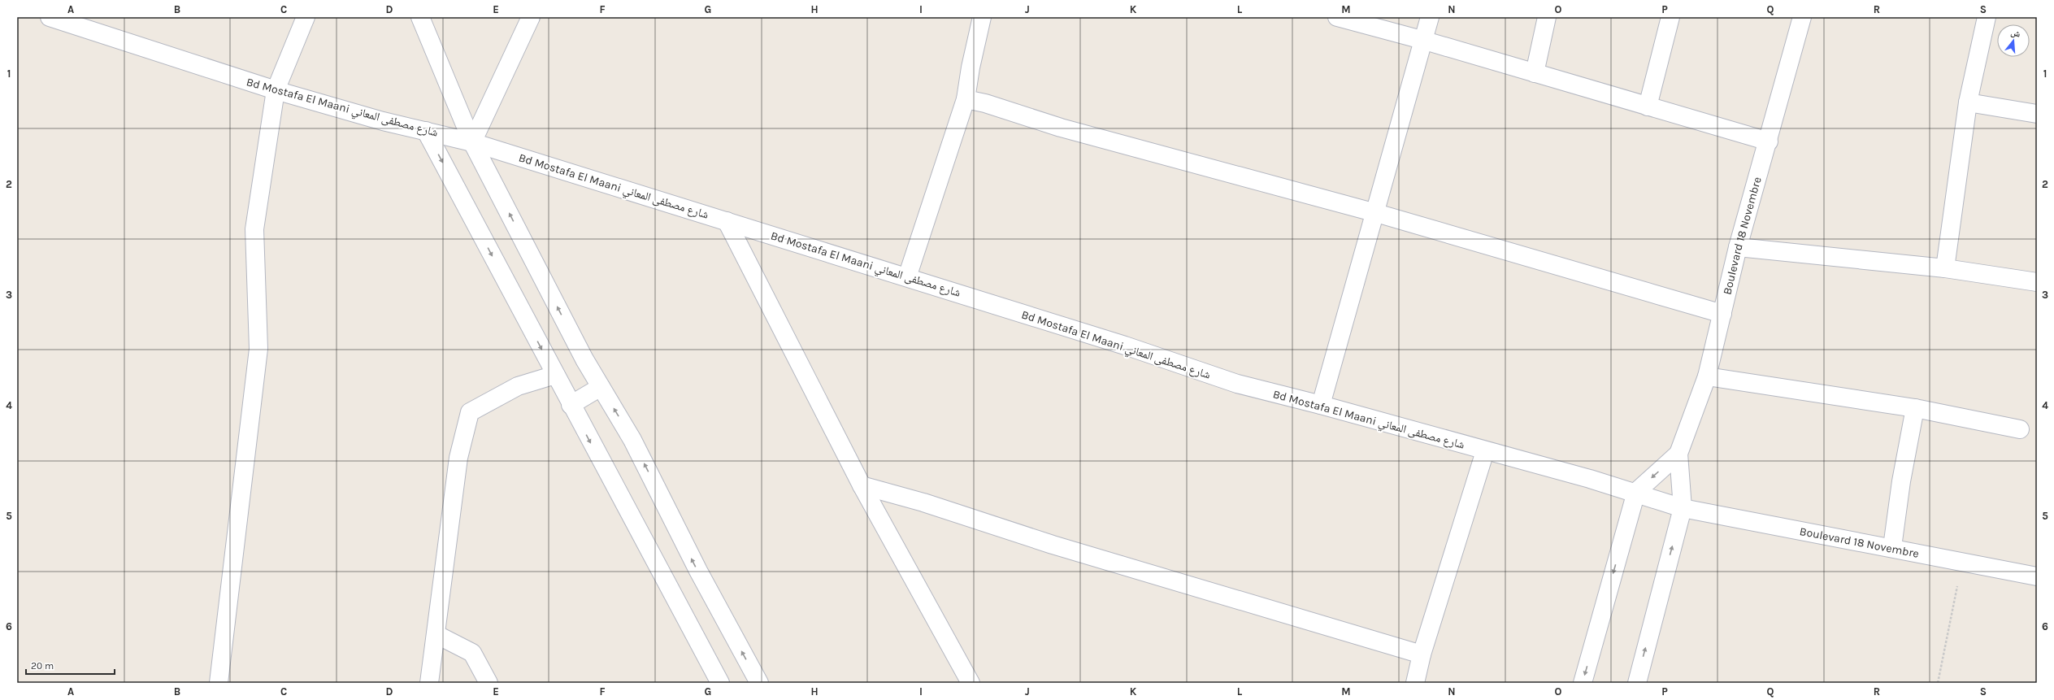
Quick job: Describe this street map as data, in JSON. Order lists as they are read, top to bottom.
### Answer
{
  "streets": {
    "street": ["Bd Mostafa El Maani شارع مصطفى المعاني", "Boulevard 18 Novembre"]
  },
  "crossings": [
    ["Bd Mostafa El Maani شارع مصطفى المعاني", "Boulevard 18 Novembre"]
  ],
  "scale_bar": "20 m",
  "north": "top",
  "grid": {
    "columns": [
      "A",
      "B",
      "C",
      "D",
      "E",
      "F",
      "G",
      "H",
      "I",
      "J",
      "K",
      "L",
      "M",
      "N",
      "O",
      "P",
      "Q",
      "R",
      "S"
    ],
    "rows": [
      "1",
      "2",
      "3",
      "4",
      "5",
      "6"
    ]
  }
}
